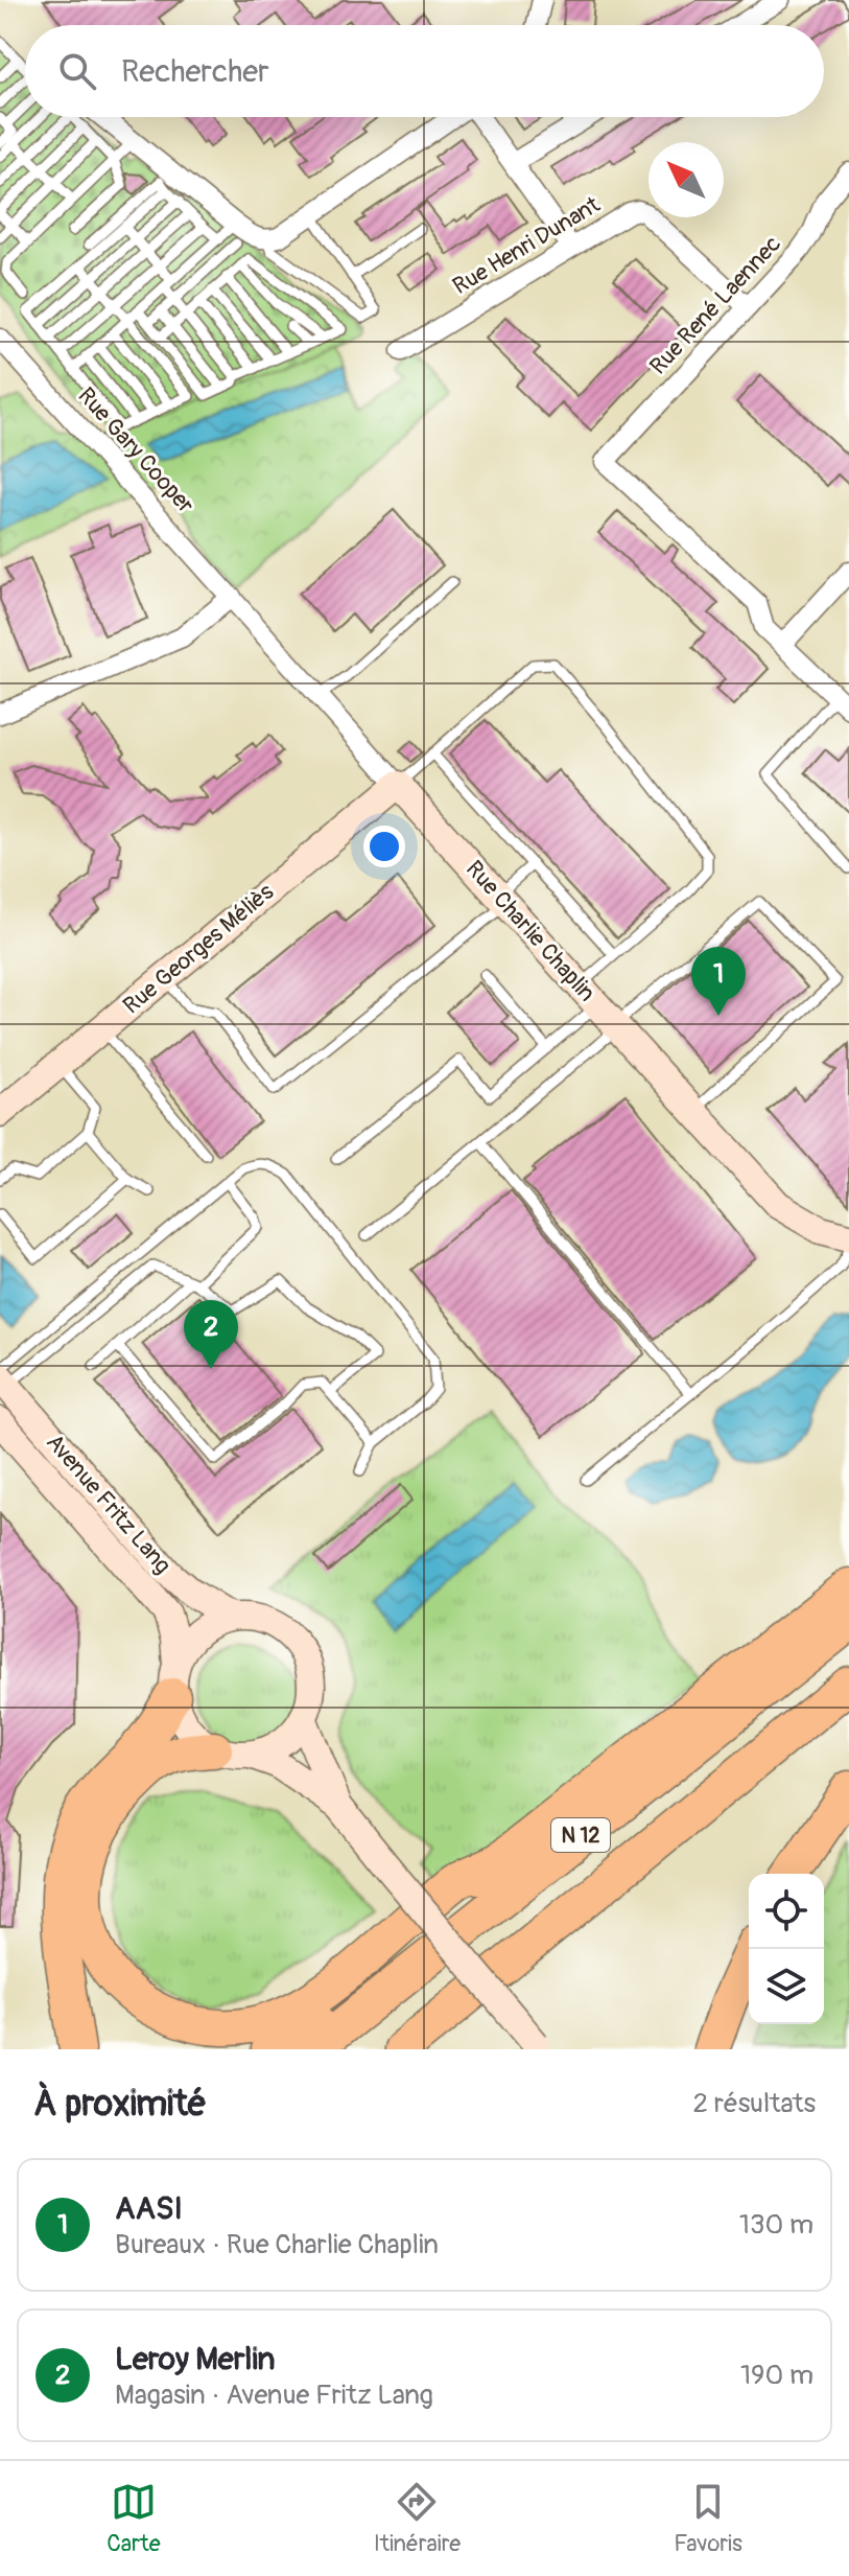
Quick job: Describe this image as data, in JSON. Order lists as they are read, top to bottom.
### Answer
{
  "streets": {
    "highway": ["N 12"],
    "street": [
      "Rue Henri Dunant",
      "Rue René Laennec",
      "Rue Gary Cooper",
      "Rue Charlie Chaplin",
      "Rue Georges Méliès",
      "Avenue Fritz Lang"
    ]
  },
  "crossings": [
    ["Rue Henri Dunant", "Rue René Laennec"],
    ["Rue Gary Cooper", "Rue Charlie Chaplin"],
    ["Rue Charlie Chaplin", "Rue Georges Méliès"]
  ],
  "north": "top left",
  "page": {
    "search": "Rechercher",
    "pins": ["1", "2"],
    "heading": ["À proximité", "2 résultats"],
    "list": [
      {
        "mark": "1",
        "name": "AASI",
        "note": "Bureaux · Rue Charlie Chaplin",
        "value": "130 m"
      },
      {
        "mark": "2",
        "name": "Leroy Merlin",
        "note": "Magasin · Avenue Fritz Lang",
        "value": "190 m"
      }
    ],
    "nav": ["Carte", "Itinéraire", "Favoris"]
  }
}
